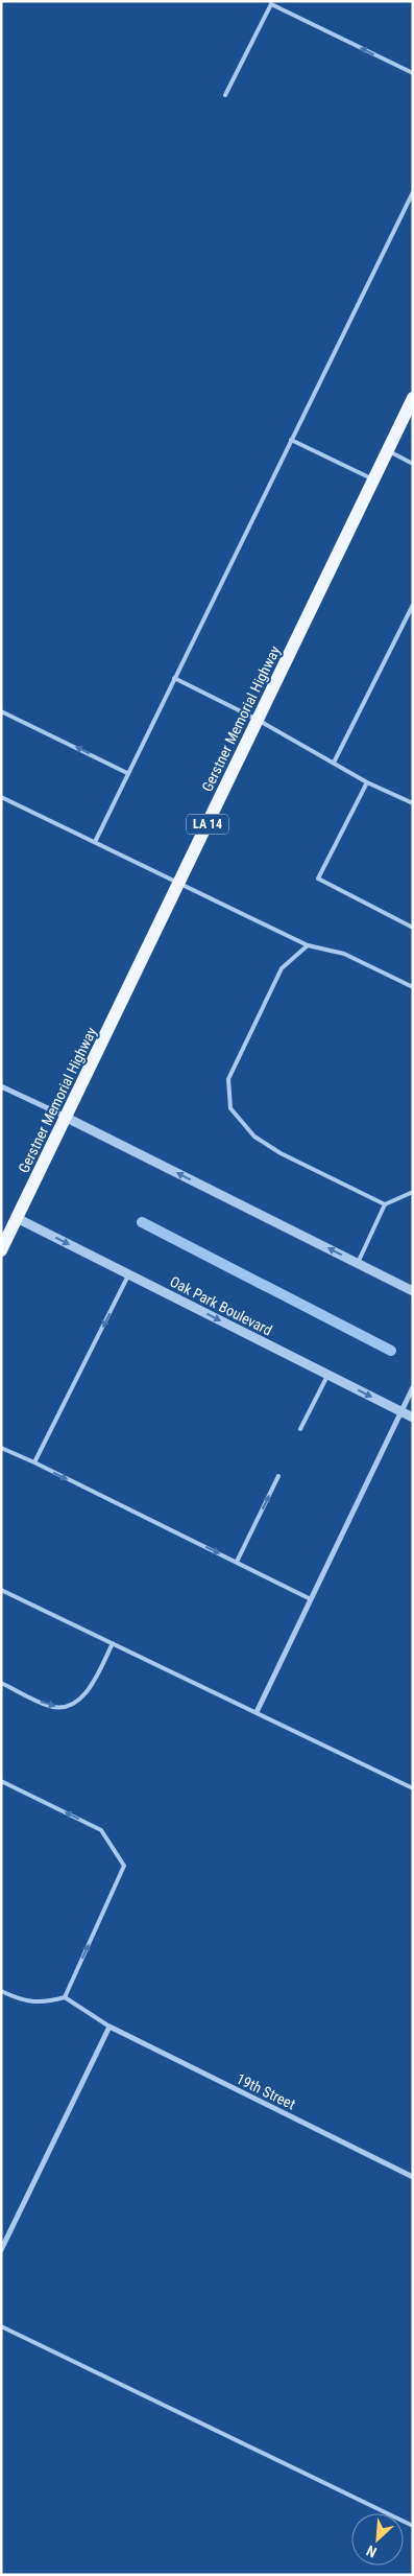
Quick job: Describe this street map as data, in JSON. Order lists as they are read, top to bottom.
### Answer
{
  "streets": {
    "main road": ["Gerstner Memorial Highway", "LA 14"],
    "street": ["Oak Park Boulevard", "19th Street"]
  },
  "crossings": [
    ["Gerstner Memorial Highway", "Oak Park Boulevard"]
  ],
  "one_way": ["Oak Park Boulevard"],
  "north": "bottom left"
}
